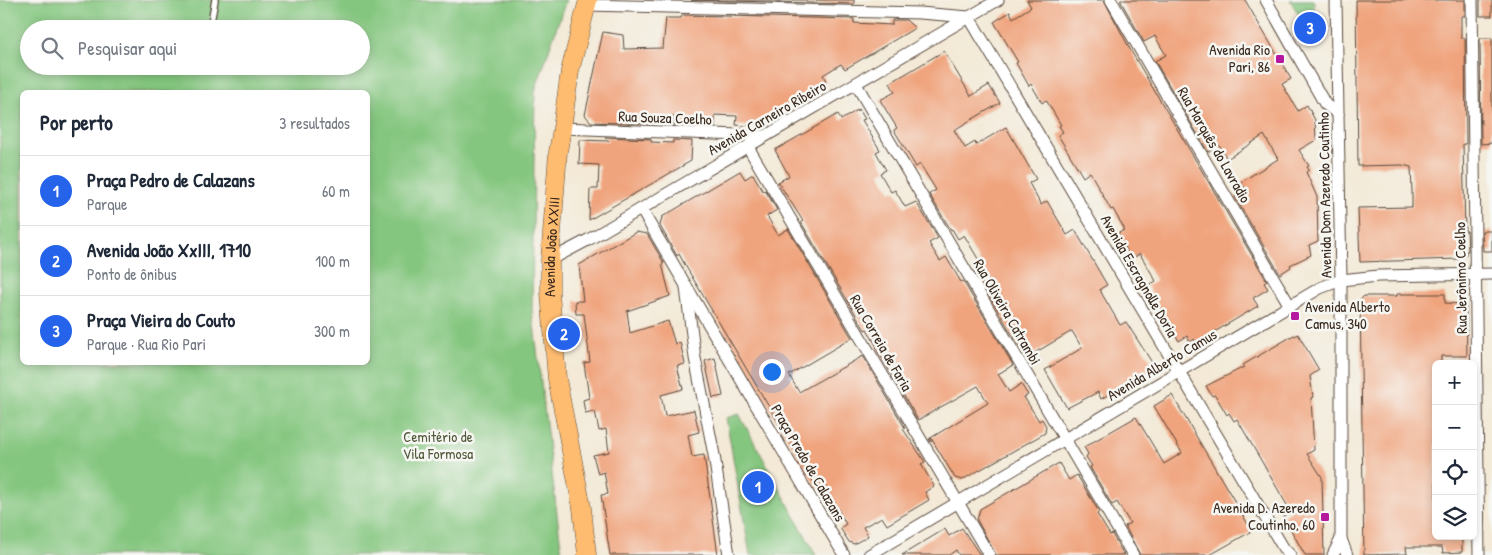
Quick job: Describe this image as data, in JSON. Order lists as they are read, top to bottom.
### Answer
{
  "streets": {
    "main road": ["Avenida João XXIII"],
    "street": [
      "Rua Souza Coelho",
      "Avenida Carneiro Ribeiro",
      "Rua Marquês do Lavradio",
      "Avenida Dom Azeredo Coutinho",
      "Avenida Escragnolle Doria",
      "Rua Jerônimo Coelho",
      "Rua Oliveira Catrambi",
      "Rua Correia de Faria",
      "Avenida Alberto Camus",
      "Praça Predo de Calazans"
    ]
  },
  "crossings": [
    ["Rua Souza Coelho", "Avenida Carneiro Ribeiro"],
    ["Rua Souza Coelho", "Avenida João XXIII"],
    ["Avenida Carneiro Ribeiro", "Avenida João XXIII"],
    ["Avenida Carneiro Ribeiro", "Avenida Escragnolle Doria"],
    ["Avenida Carneiro Ribeiro", "Rua Oliveira Catrambi"],
    ["Avenida Carneiro Ribeiro", "Rua Correia de Faria"],
    ["Avenida Carneiro Ribeiro", "Praça Predo de Calazans"],
    ["Rua Marquês do Lavradio", "Avenida Alberto Camus"],
    ["Avenida Dom Azeredo Coutinho", "Avenida Alberto Camus"],
    ["Avenida Escragnolle Doria", "Avenida Alberto Camus"],
    ["Rua Jerônimo Coelho", "Avenida Alberto Camus"],
    ["Rua Oliveira Catrambi", "Avenida Alberto Camus"],
    ["Rua Correia de Faria", "Avenida Alberto Camus"]
  ],
  "parks": ["Cemitério de Vila Formosa"],
  "places": {
    "transit": ["Avenida Rio Pari, 86", "Avenida Alberto Camus, 340", "Avenida D. Azeredo Coutinho, 60"]
  },
  "page": {
    "pins": ["3", "2", "1"],
    "search": "Pesquisar aqui",
    "heading": ["Por perto", "3 resultados"],
    "list": [
      {
        "mark": "1",
        "name": "Praça Pedro de Calazans",
        "note": "Parque",
        "value": "60 m"
      },
      {
        "mark": "2",
        "name": "Avenida João XxIII, 1710",
        "note": "Ponto de ônibus",
        "value": "100 m"
      },
      {
        "mark": "3",
        "name": "Praça Vieira do Couto",
        "note": "Parque · Rua Rio Pari",
        "value": "300 m"
      }
    ],
    "map_buttons": ["+", "−"]
  }
}
